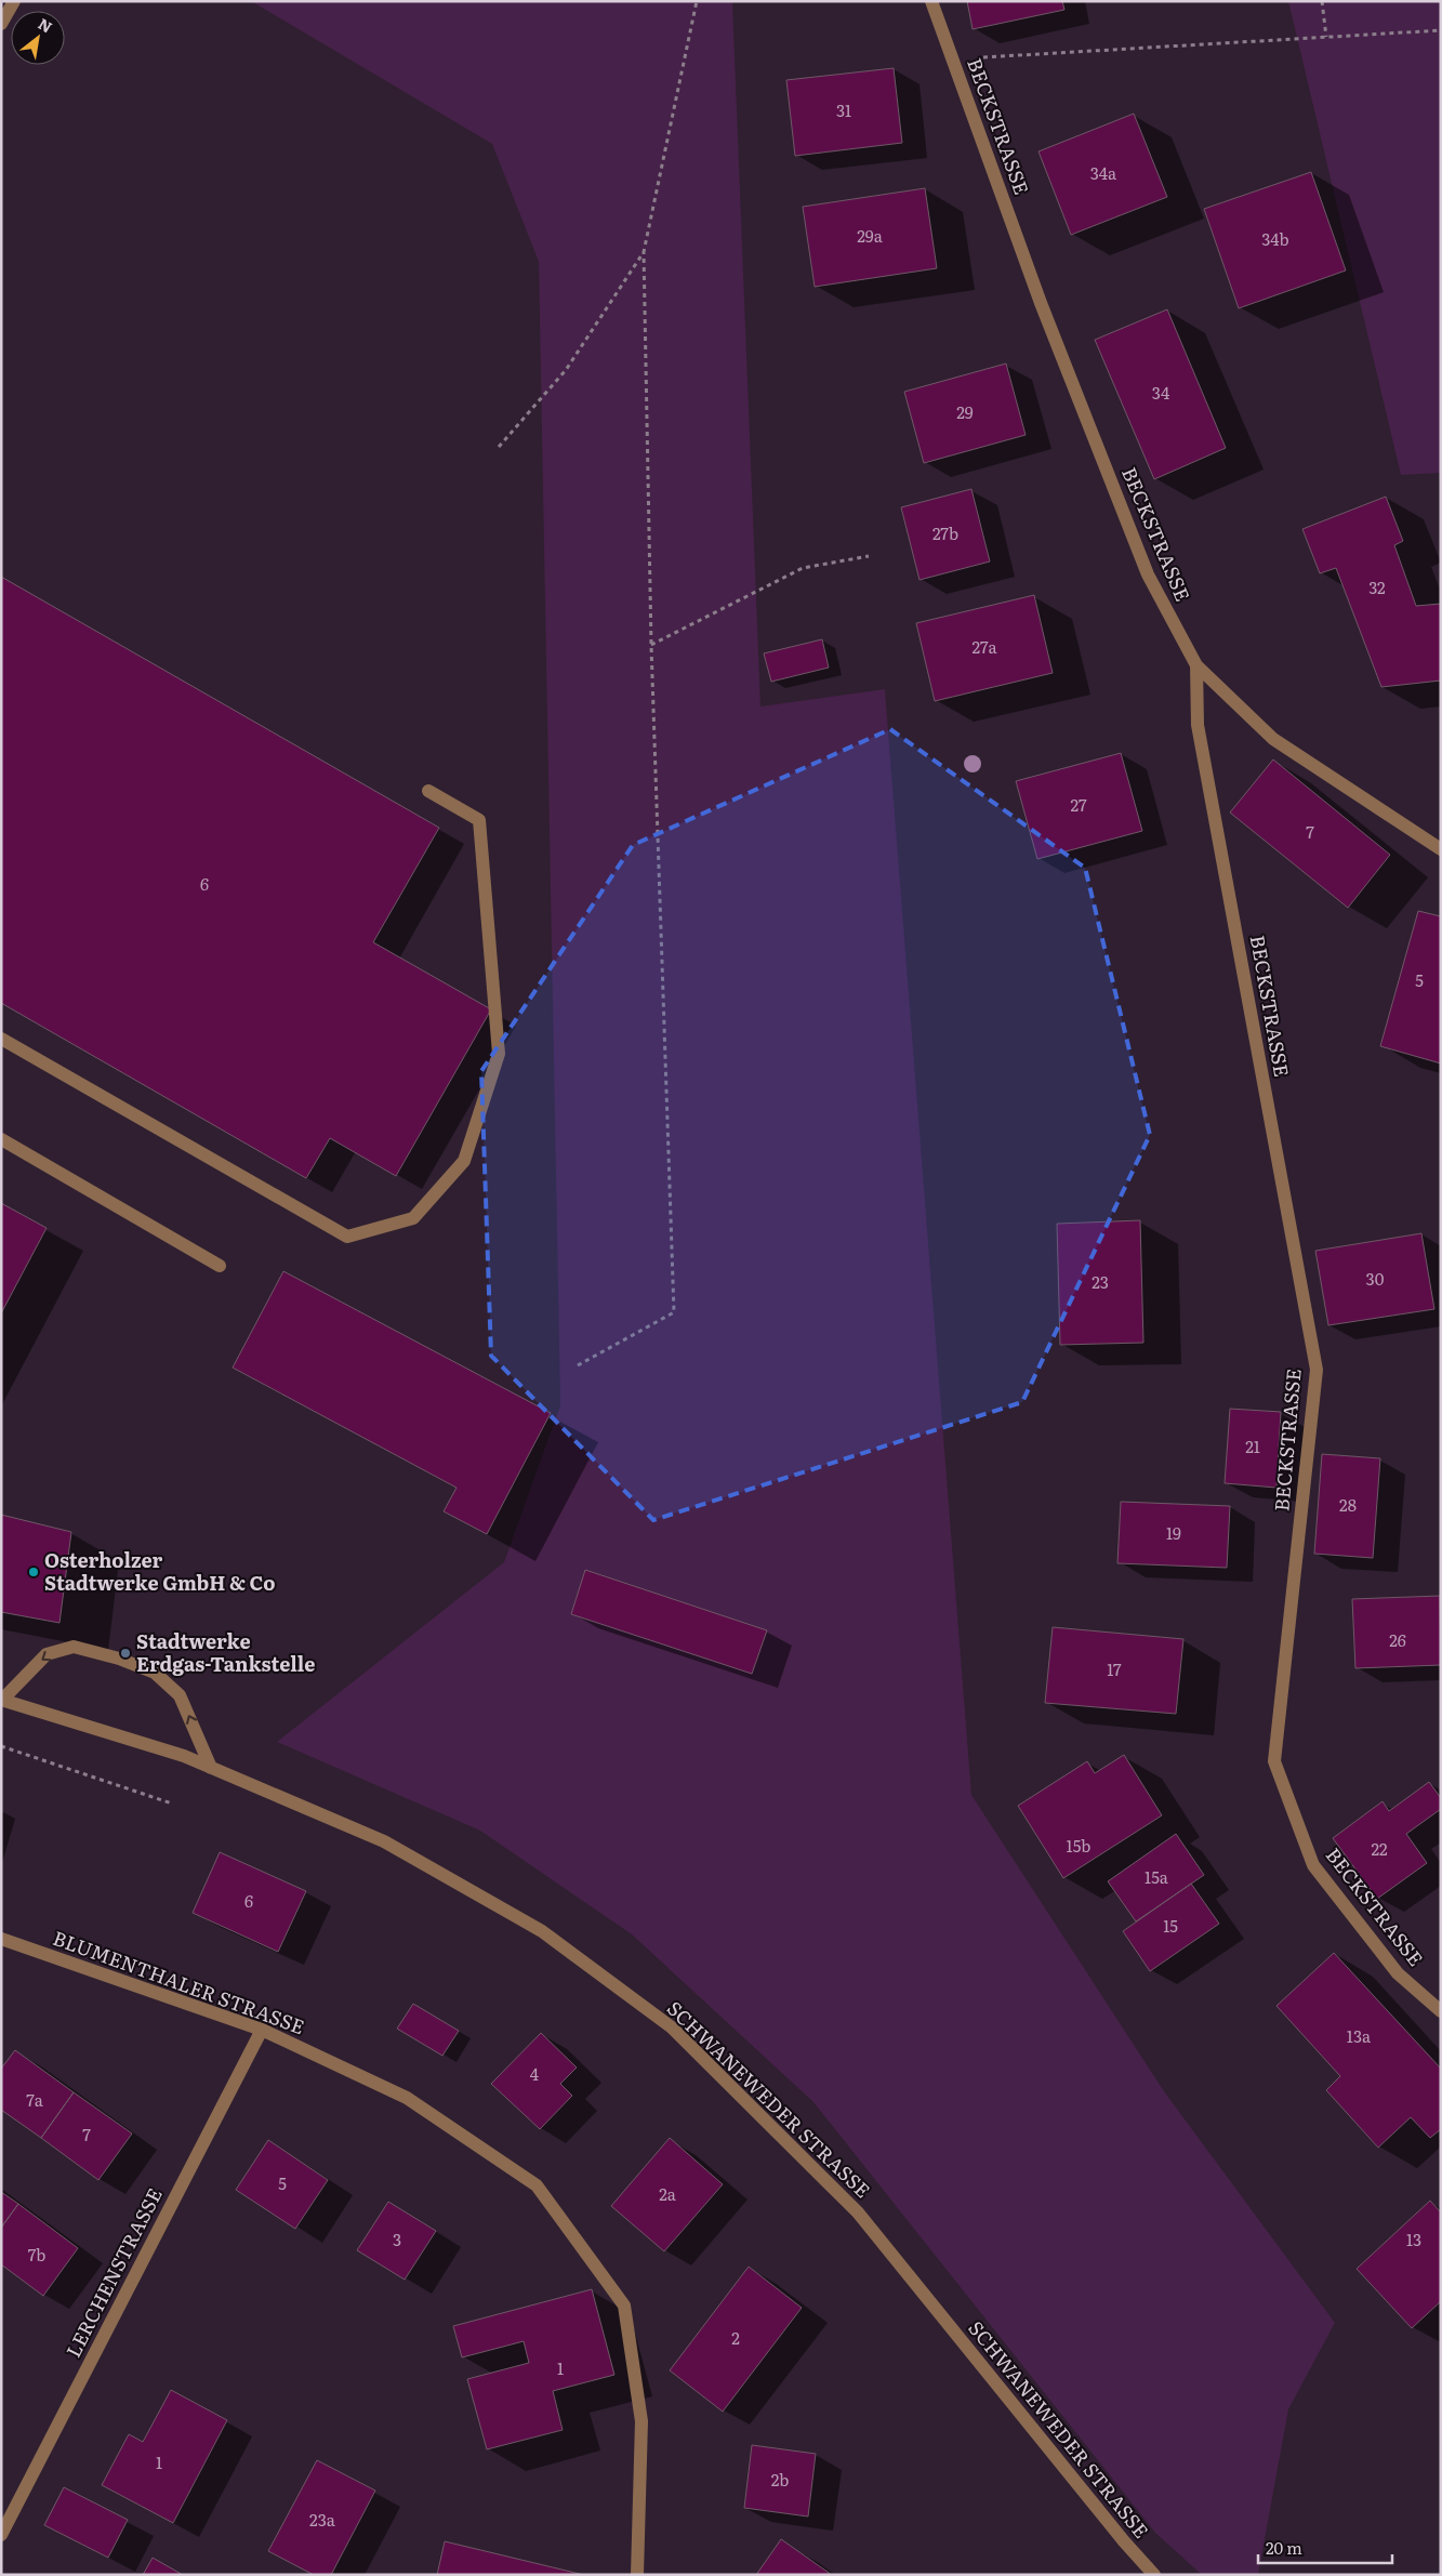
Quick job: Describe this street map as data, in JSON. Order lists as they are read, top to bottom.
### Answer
{
  "streets": {
    "street": [
      "BECKSTRASSE",
      "BLUMENTHALER STRASSE",
      "SCHWANEWEDER STRASSE",
      "LERCHENSTRASSE"
    ]
  },
  "crossings": [
    ["BLUMENTHALER STRASSE", "LERCHENSTRASSE"]
  ],
  "places": ["Osterholzer Stadtwerke GmbH & Co", "Stadtwerke Erdgas-Tankstelle"],
  "house_numbers": [
    "31",
    "34a",
    "29a",
    "34b",
    "34",
    "29",
    "27b",
    "32",
    "27a",
    "27",
    "7",
    "6",
    "5",
    "30",
    "23",
    "21",
    "28",
    "19",
    "26",
    "17",
    "15b",
    "22",
    "15a",
    "6",
    "15",
    "13a",
    "4",
    "7a",
    "7",
    "5",
    "2a",
    "3",
    "13",
    "7b",
    "2",
    "1",
    "1",
    "2b",
    "23a"
  ],
  "scale_bar": "20 m",
  "north": "top right"
}
